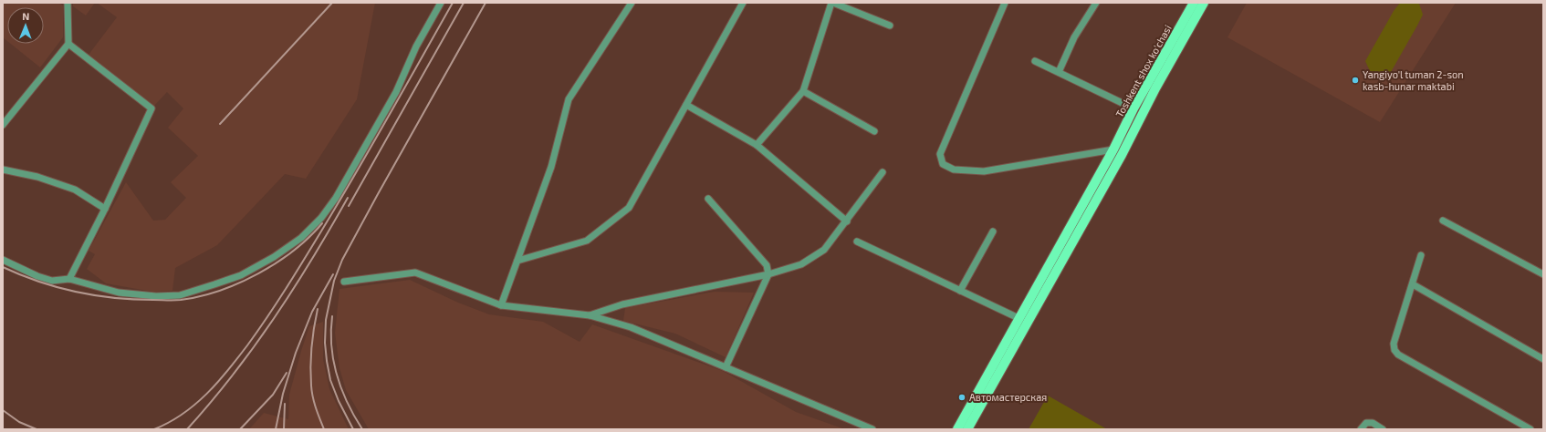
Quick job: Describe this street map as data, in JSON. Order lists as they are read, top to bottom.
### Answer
{
  "streets": {
    "main road": ["Toshkent shox ko'chasi"]
  },
  "places": ["Yangiyo'l tuman 2-son kasb-hunar maktabi", "Автомастерская"],
  "north": "top"
}
